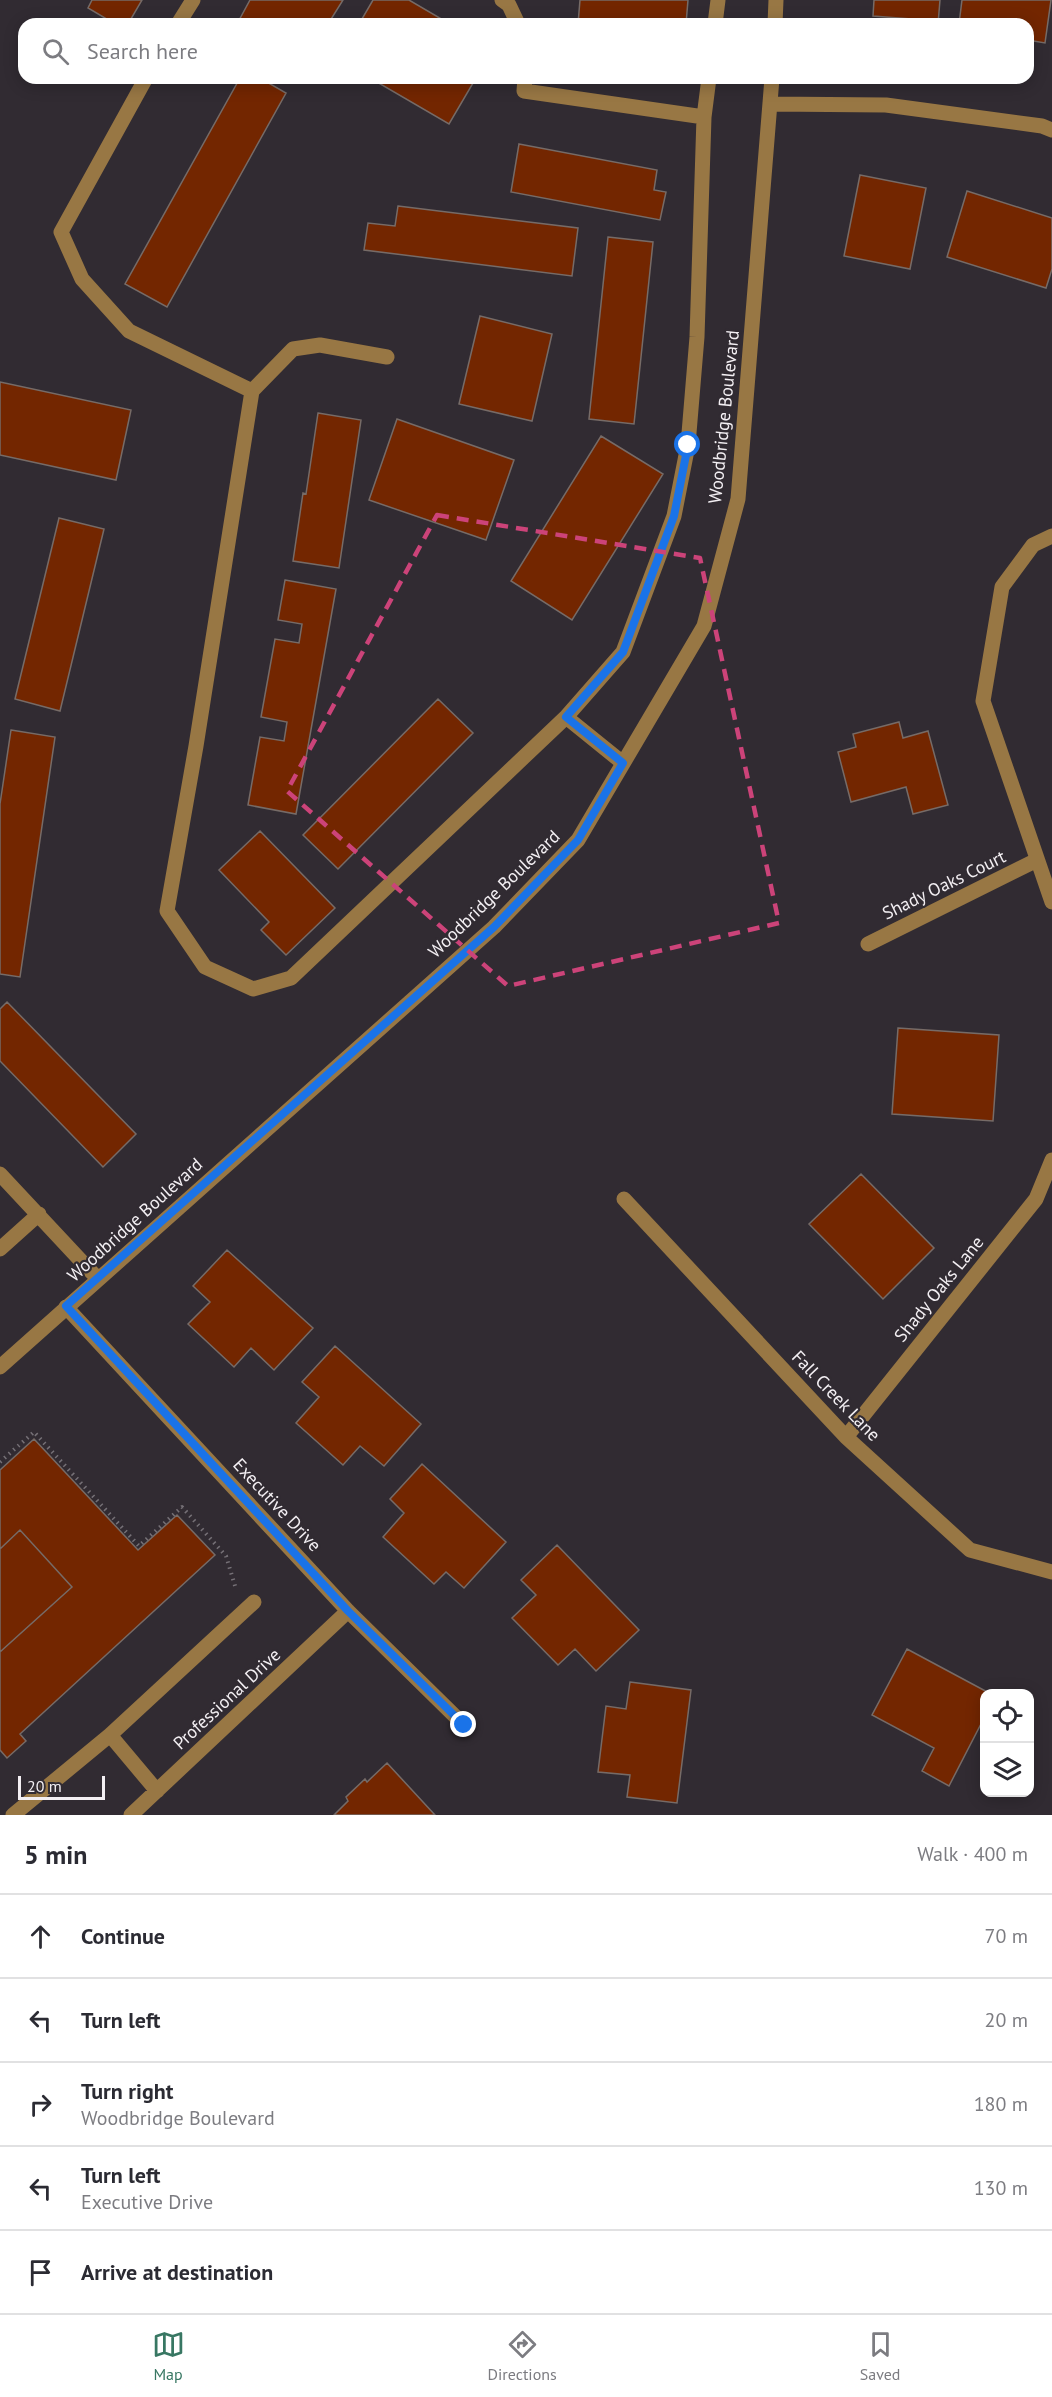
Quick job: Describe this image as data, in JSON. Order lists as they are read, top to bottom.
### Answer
{
  "streets": {
    "street": [
      "Woodbridge Boulevard",
      "Shady Oaks Court",
      "Shady Oaks Lane",
      "Fall Creek Lane",
      "Executive Drive",
      "Professional Drive"
    ]
  },
  "crossings": [
    ["Woodbridge Boulevard", "Executive Drive"],
    ["Shady Oaks Lane", "Fall Creek Lane"],
    ["Executive Drive", "Professional Drive"]
  ],
  "scale_bar": "20 m",
  "page": {
    "search": "Search here",
    "scale": "20 m",
    "heading": ["5 min", "Walk · 400 m"],
    "list": [
      ["Continue", "70 m"],
      ["Turn left", "20 m"],
      ["Turn right", "Woodbridge Boulevard", "180 m"],
      ["Turn left", "Executive Drive", "130 m"],
      "Arrive at destination"
    ],
    "nav": ["Map", "Directions", "Saved"]
  }
}
